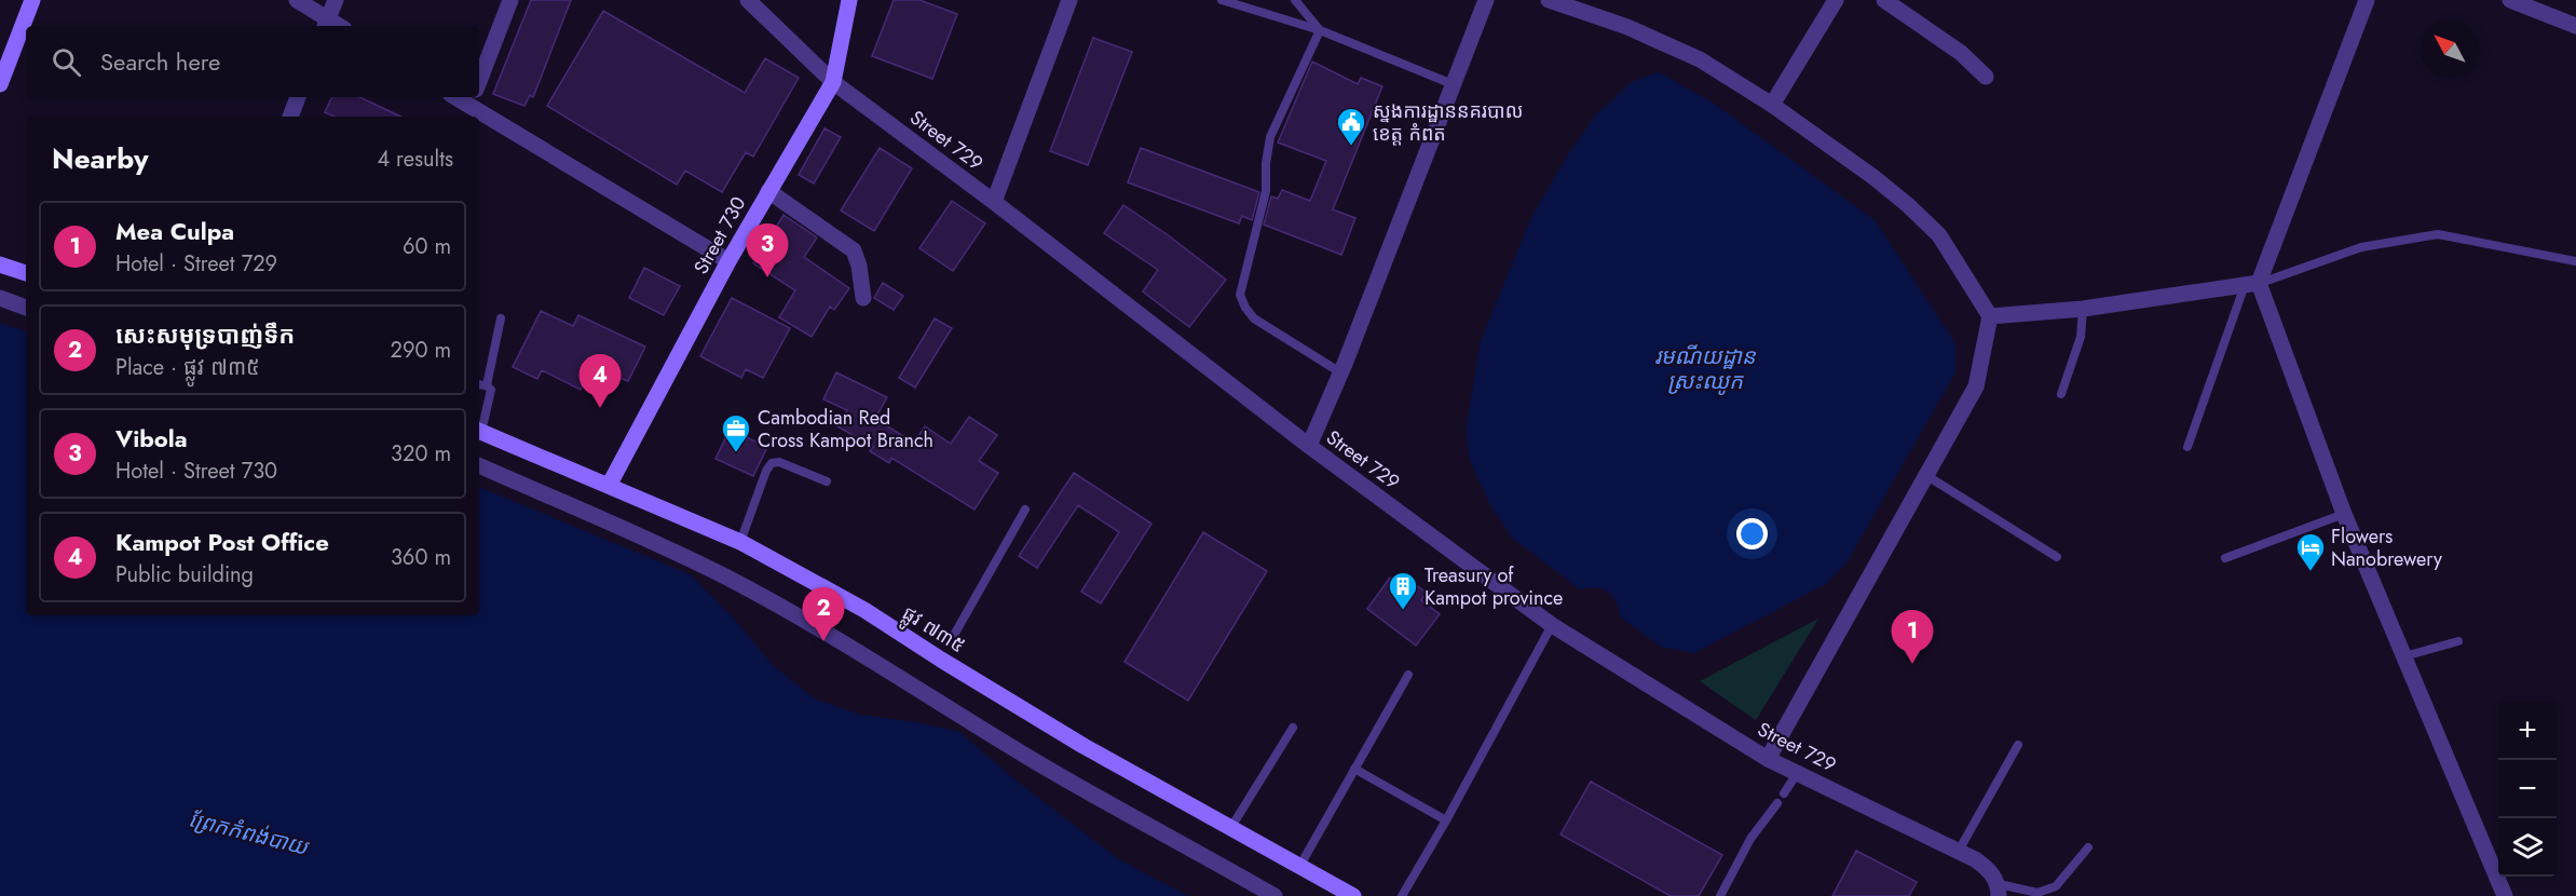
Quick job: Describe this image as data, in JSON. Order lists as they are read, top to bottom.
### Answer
{
  "streets": {
    "street": ["Street 729", "Street 730", "ផ្លូវ ៧៣៥"]
  },
  "crossings": [
    ["Street 729", "Street 730"],
    ["Street 730", "ផ្លូវ ៧៣៥"]
  ],
  "water": ["រមណីយដ្ឋាន ស្រះឈូក", "ព្រែកកំពង់បាយ"],
  "places": {
    "public building": ["ស្នងការដ្ឋាននគរបាល ខេត្ត កំពត"],
    "office": ["Cambodian Red Cross Kampot Branch"],
    "hotel": ["Flowers Nanobrewery"],
    "building": ["Treasury of Kampot province"]
  },
  "north": "top left",
  "page": {
    "search": "Search here",
    "heading": ["Nearby", "4 results"],
    "list": [
      {
        "mark": "1",
        "name": "Mea Culpa",
        "note": "Hotel · Street 729",
        "value": "60 m"
      },
      {
        "mark": "2",
        "name": "សេះសមុទ្របាញ់ទឹក",
        "note": "Place · ផ្លូវ ៧៣៥",
        "value": "290 m"
      },
      {
        "mark": "3",
        "name": "Vibola",
        "note": "Hotel · Street 730",
        "value": "320 m"
      },
      {
        "mark": "4",
        "name": "Kampot Post Office",
        "note": "Public building",
        "value": "360 m"
      }
    ],
    "pins": [
      "3",
      "4",
      "2",
      "1"
    ],
    "map_buttons": ["+", "−"]
  }
}
